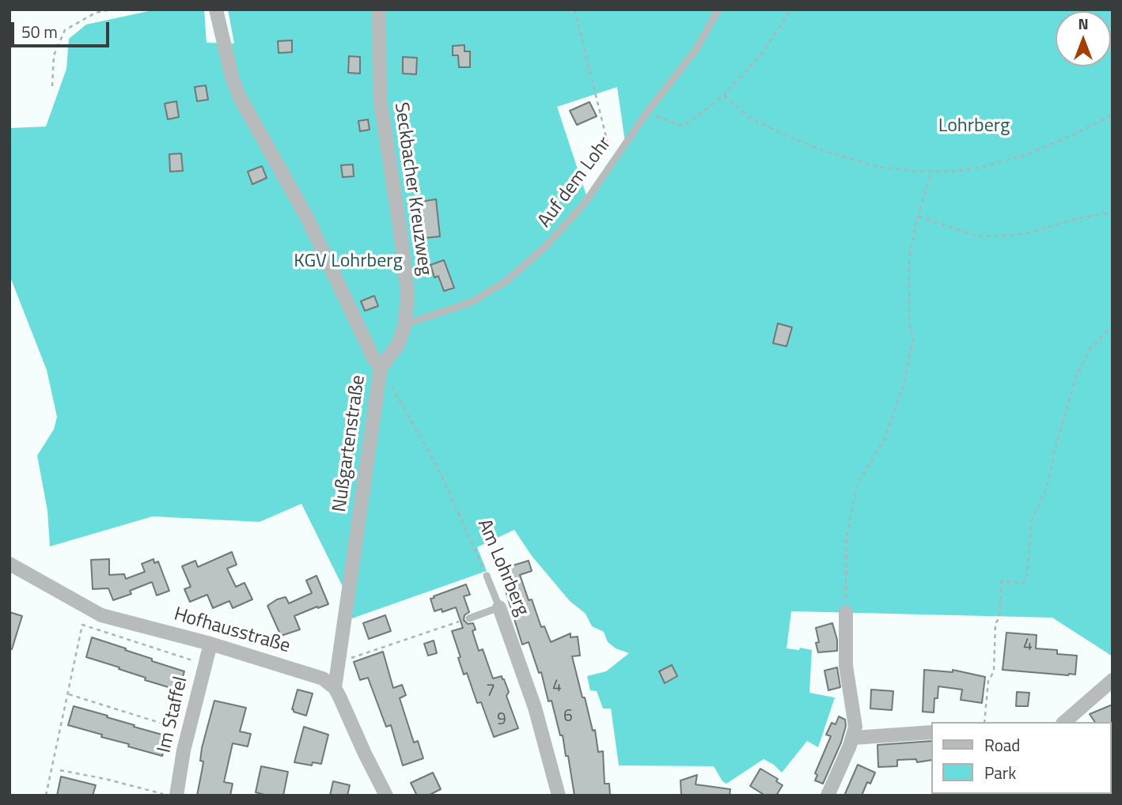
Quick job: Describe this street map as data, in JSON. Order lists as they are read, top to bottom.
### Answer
{
  "streets": {
    "street": [
      "Seckbacher Kreuzweg",
      "Nußgartenstraße",
      "Am Lohrberg",
      "Hofhausstraße",
      "Im Staffel"
    ],
    "lane": ["Auf dem Lohr"]
  },
  "crossings": [
    ["Auf dem Lohr", "Seckbacher Kreuzweg"],
    ["Seckbacher Kreuzweg", "Nußgartenstraße"],
    ["Seckbacher Kreuzweg", "Am Lohrberg"],
    ["Nußgartenstraße", "Am Lohrberg"],
    ["Nußgartenstraße", "Hofhausstraße"],
    ["Hofhausstraße", "Im Staffel"]
  ],
  "parks": ["Lohrberg", "KGV Lohrberg"],
  "house_numbers": [
    "4",
    "4",
    "7",
    "6",
    "9"
  ],
  "legend": ["Road", "Park"],
  "scale_bar": "50 m",
  "north": "top"
}
